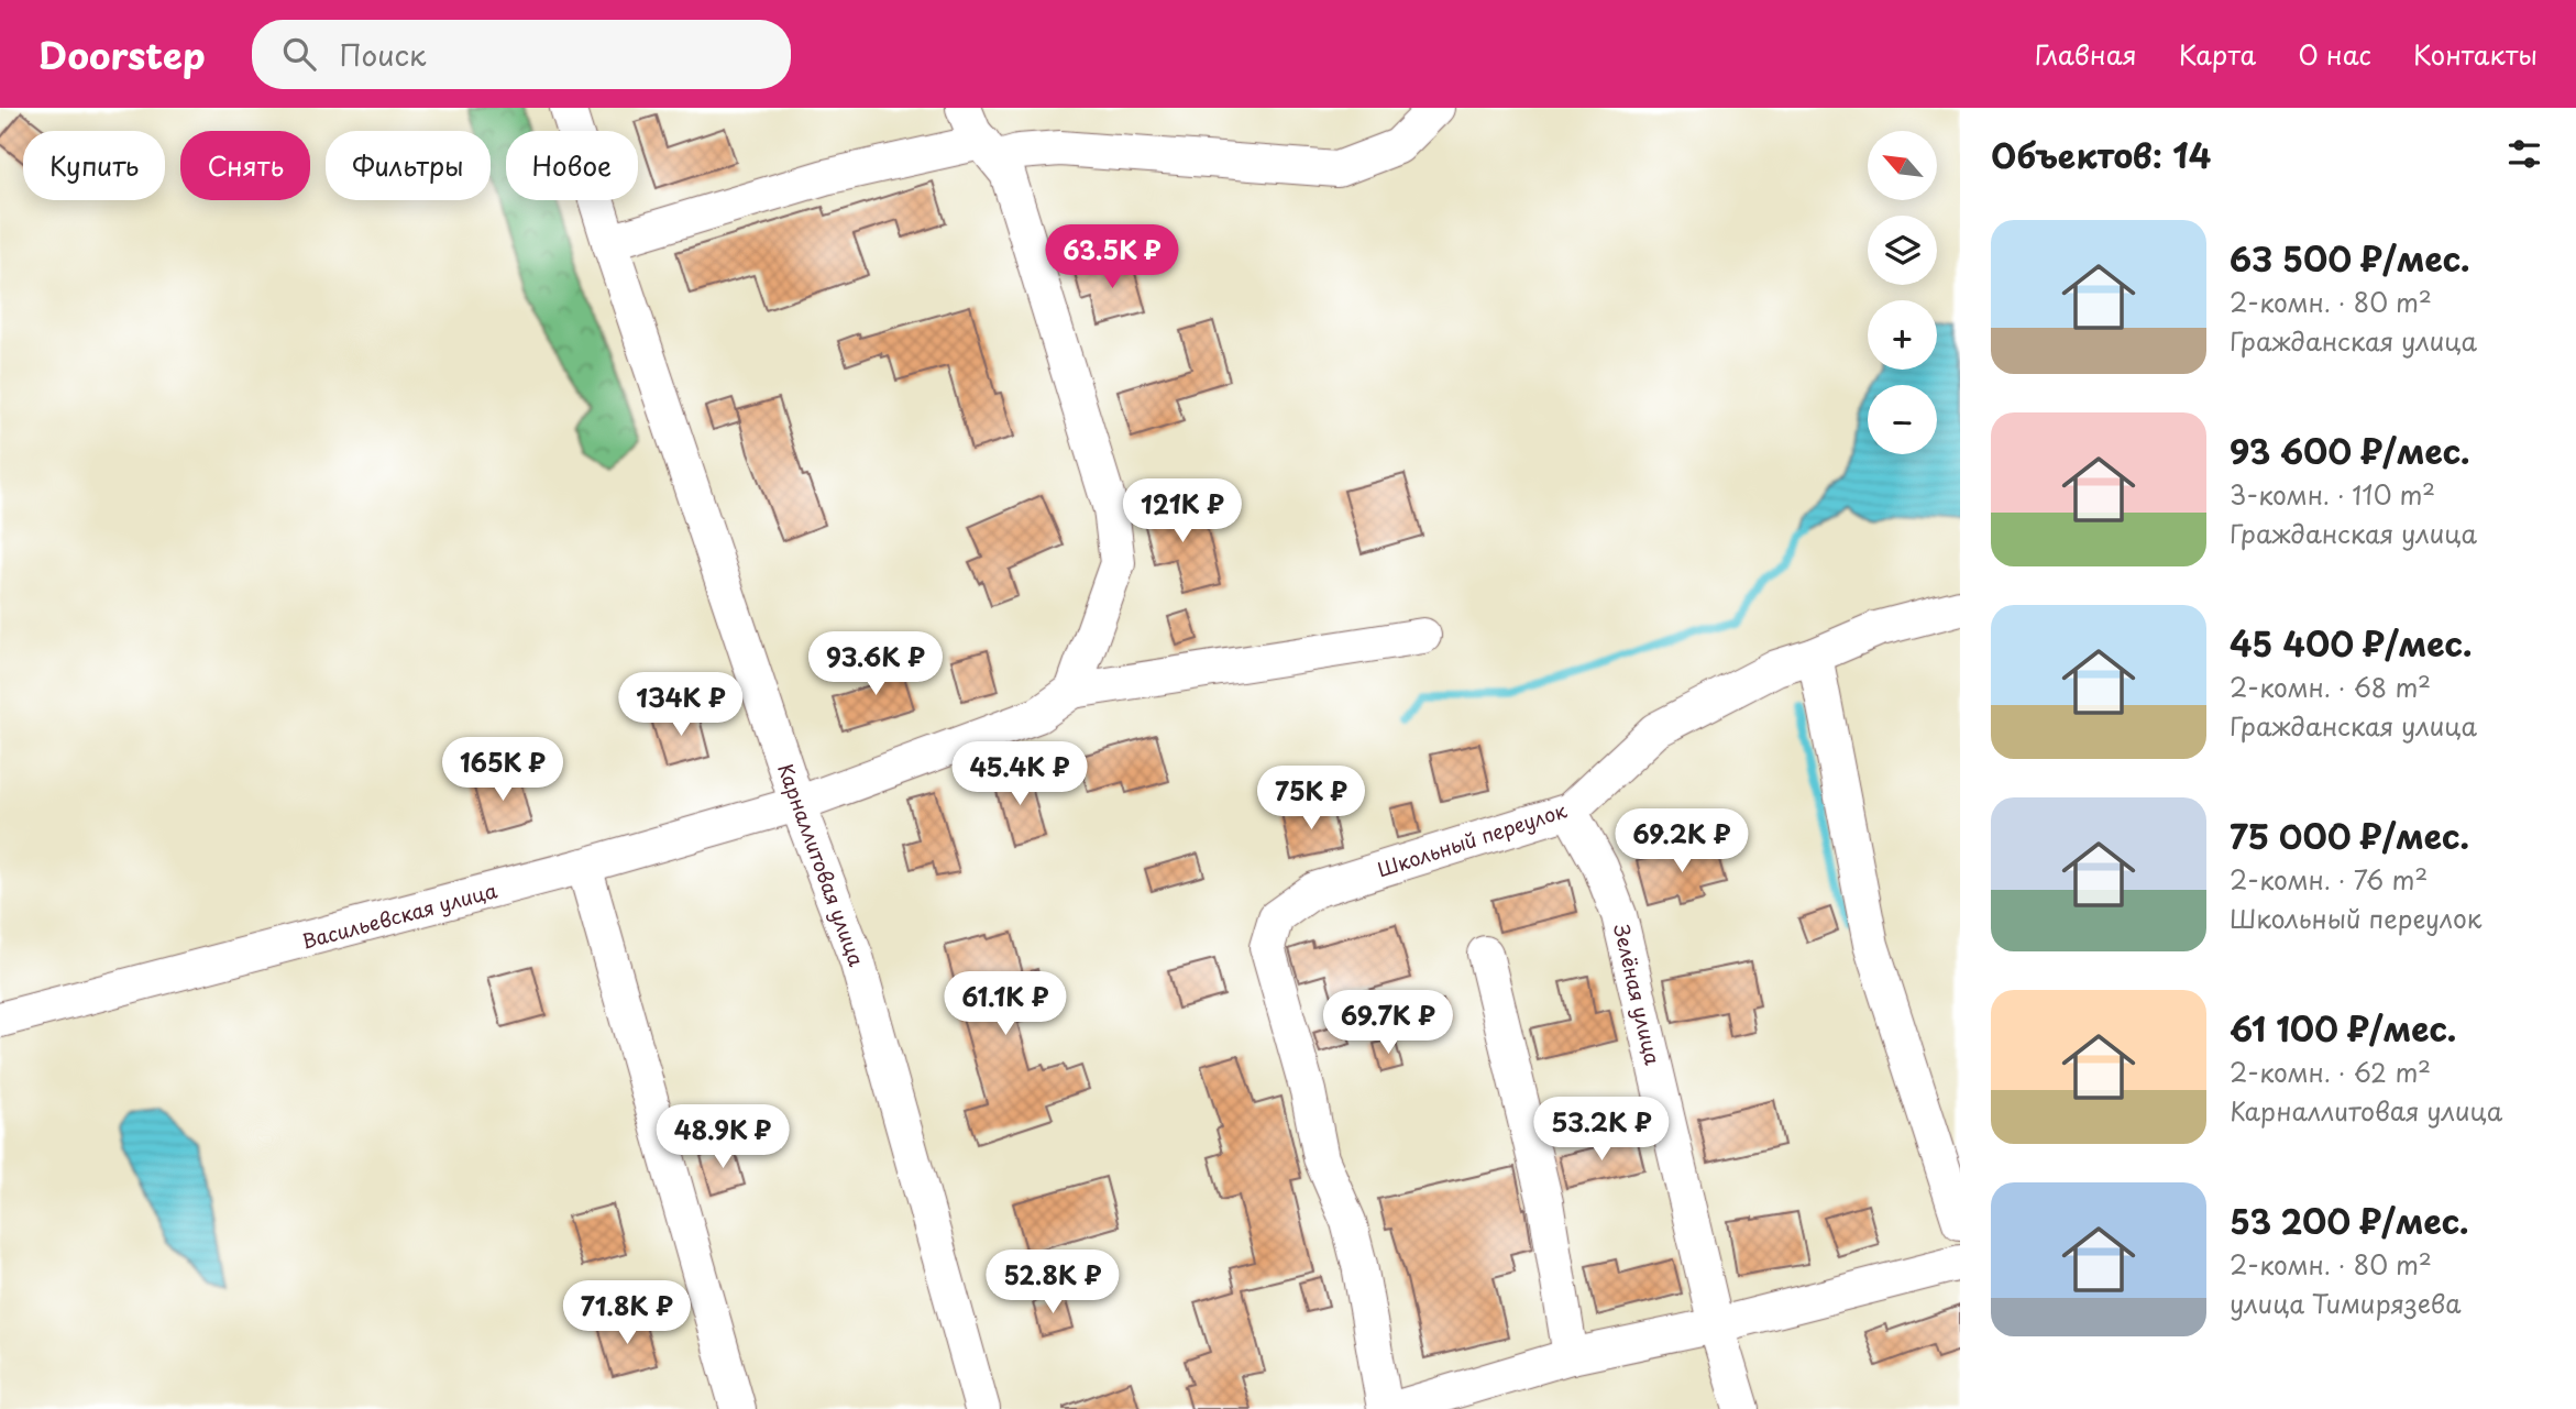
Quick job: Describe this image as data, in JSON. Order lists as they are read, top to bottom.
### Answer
{
  "streets": {
    "street": [
      "Школьный переулок",
      "Карналлитовая улица",
      "Васильевская улица",
      "Зелёная улица"
    ]
  },
  "crossings": [
    ["Школьный переулок", "Зелёная улица"],
    ["Карналлитовая улица", "Васильевская улица"]
  ],
  "north": "top left",
  "page": {
    "header": "Doorstep",
    "search": "Поиск",
    "nav": [
      "Главная",
      "Карта",
      "О нас",
      "Контакты"
    ],
    "heading": "Объектов: 14",
    "map_buttons": ["+", "−"],
    "chip": [
      "Купить",
      "Снять",
      "Фильтры",
      "Новое"
    ],
    "list": [
      {
        "name": "63 500 ₽/мес.",
        "note": "2-комн. · 80 m² · Гражданская улица"
      },
      {
        "name": "93 600 ₽/мес.",
        "note": "3-комн. · 110 m² · Гражданская улица"
      },
      {
        "name": "45 400 ₽/мес.",
        "note": "2-комн. · 68 m² · Гражданская улица"
      },
      {
        "name": "75 000 ₽/мес.",
        "note": "2-комн. · 76 m² · Школьный переулок"
      },
      {
        "name": "61 100 ₽/мес.",
        "note": "2-комн. · 62 m² · Карналлитовая улица"
      },
      {
        "name": "53 200 ₽/мес.",
        "note": "2-комн. · 80 m² · улица Тимирязева"
      }
    ],
    "price": [
      "63.5K ₽",
      "121K ₽",
      "93.6K ₽",
      "134K ₽",
      "165K ₽",
      "45.4K ₽",
      "75K ₽",
      "69.2K ₽",
      "61.1K ₽",
      "69.7K ₽",
      "53.2K ₽",
      "48.9K ₽",
      "52.8K ₽",
      "71.8K ₽"
    ]
  }
}
